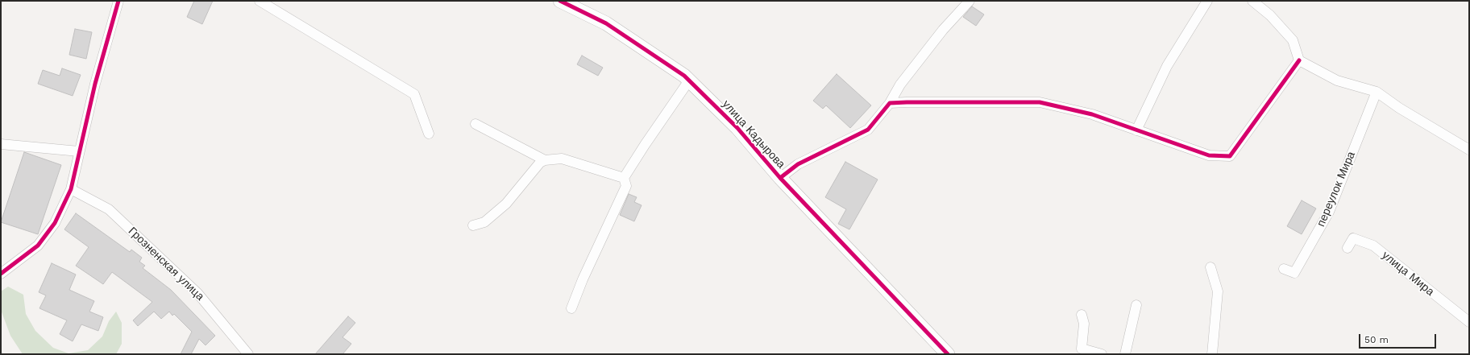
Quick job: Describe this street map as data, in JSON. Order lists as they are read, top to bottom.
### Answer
{
  "streets": {
    "street": [
      "улица Кадырова",
      "переулок Мира",
      "Грозненская улица",
      "улица Мира"
    ]
  },
  "scale_bar": "50 m"
}
